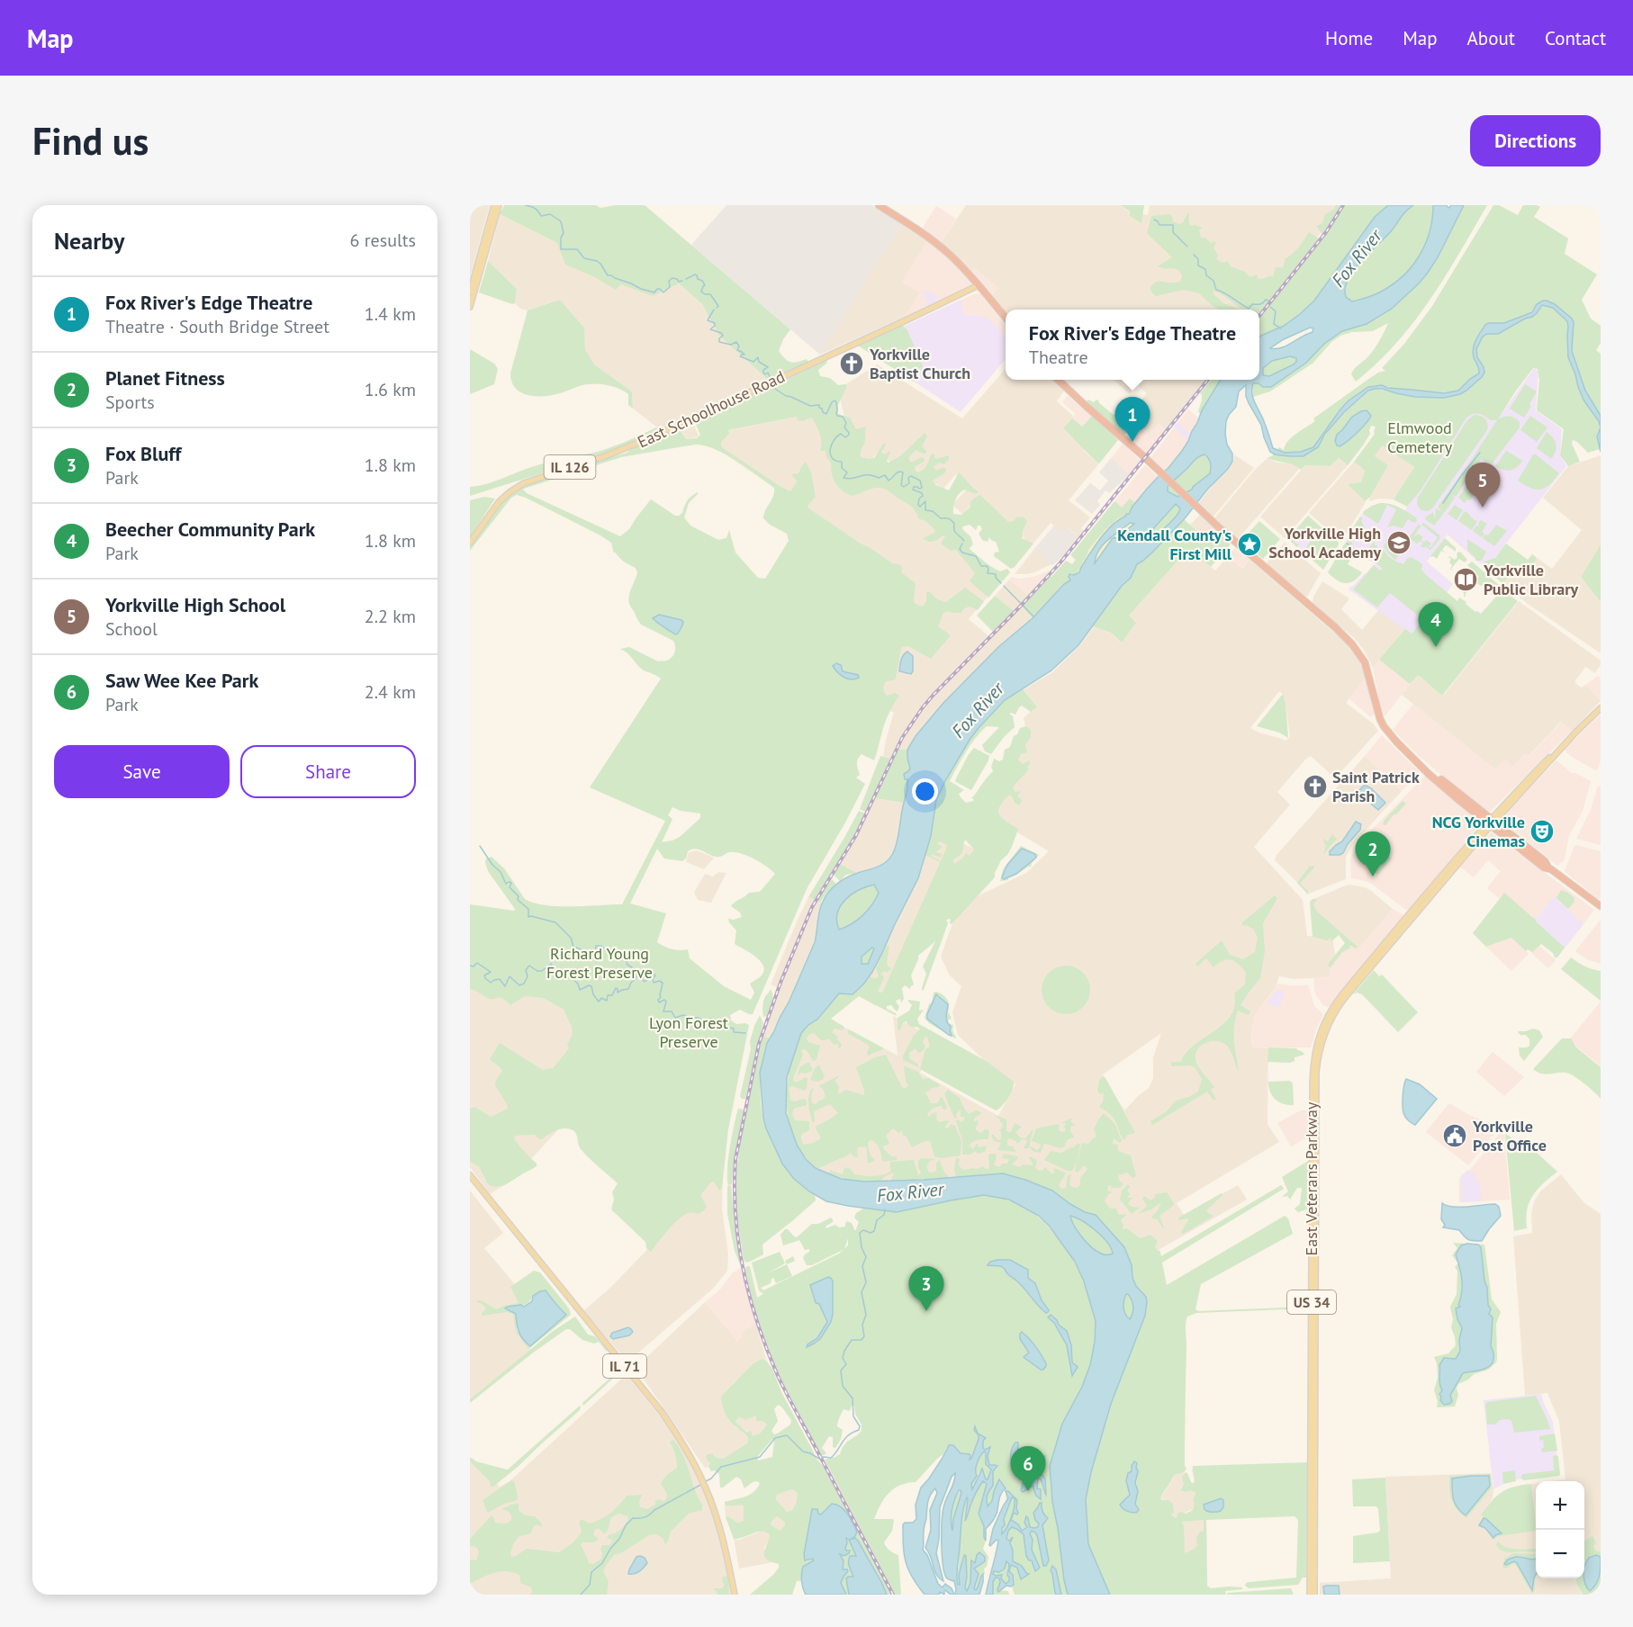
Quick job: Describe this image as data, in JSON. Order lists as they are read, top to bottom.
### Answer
{
  "streets": {
    "main road": [
      "East Schoolhouse Road",
      "IL 126",
      "East Veterans Parkway",
      "US 34",
      "IL 71"
    ]
  },
  "crossings": [
    ["East Veterans Parkway", "US 34"]
  ],
  "water": ["Fox River"],
  "parks": ["Elmwood Cemetery", "Richard Young Forest Preserve", "Lyon Forest Preserve"],
  "places": {
    "church": ["Yorkville Baptist Church", "Saint Patrick Parish"],
    "school or university": ["Yorkville High School Academy"],
    "place": ["Kendall County's First Mill"],
    "library": ["Yorkville Public Library"],
    "theatre": ["NCG Yorkville Cinemas"],
    "public building": ["Yorkville Post Office"]
  },
  "page": {
    "header": "Map",
    "nav": [
      "Home",
      "Map",
      "About",
      "Contact"
    ],
    "buttons": [
      "Directions",
      ["Save", "Share"]
    ],
    "title": "Find us",
    "heading": ["Nearby", "6 results"],
    "list": [
      {
        "mark": "1",
        "name": "Fox River's Edge Theatre",
        "note": "Theatre · South Bridge Street",
        "value": "1.4 km"
      },
      {
        "mark": "2",
        "name": "Planet Fitness",
        "note": "Sports",
        "value": "1.6 km"
      },
      {
        "mark": "3",
        "name": "Fox Bluff",
        "note": "Park",
        "value": "1.8 km"
      },
      {
        "mark": "4",
        "name": "Beecher Community Park",
        "note": "Park",
        "value": "1.8 km"
      },
      {
        "mark": "5",
        "name": "Yorkville High School",
        "note": "School",
        "value": "2.2 km"
      },
      {
        "mark": "6",
        "name": "Saw Wee Kee Park",
        "note": "Park",
        "value": "2.4 km"
      }
    ],
    "popup": ["Fox River's Edge Theatre", "Theatre"],
    "pins": [
      "1",
      "5",
      "4",
      "2",
      "3",
      "6"
    ],
    "map_buttons": ["+", "−"]
  }
}
